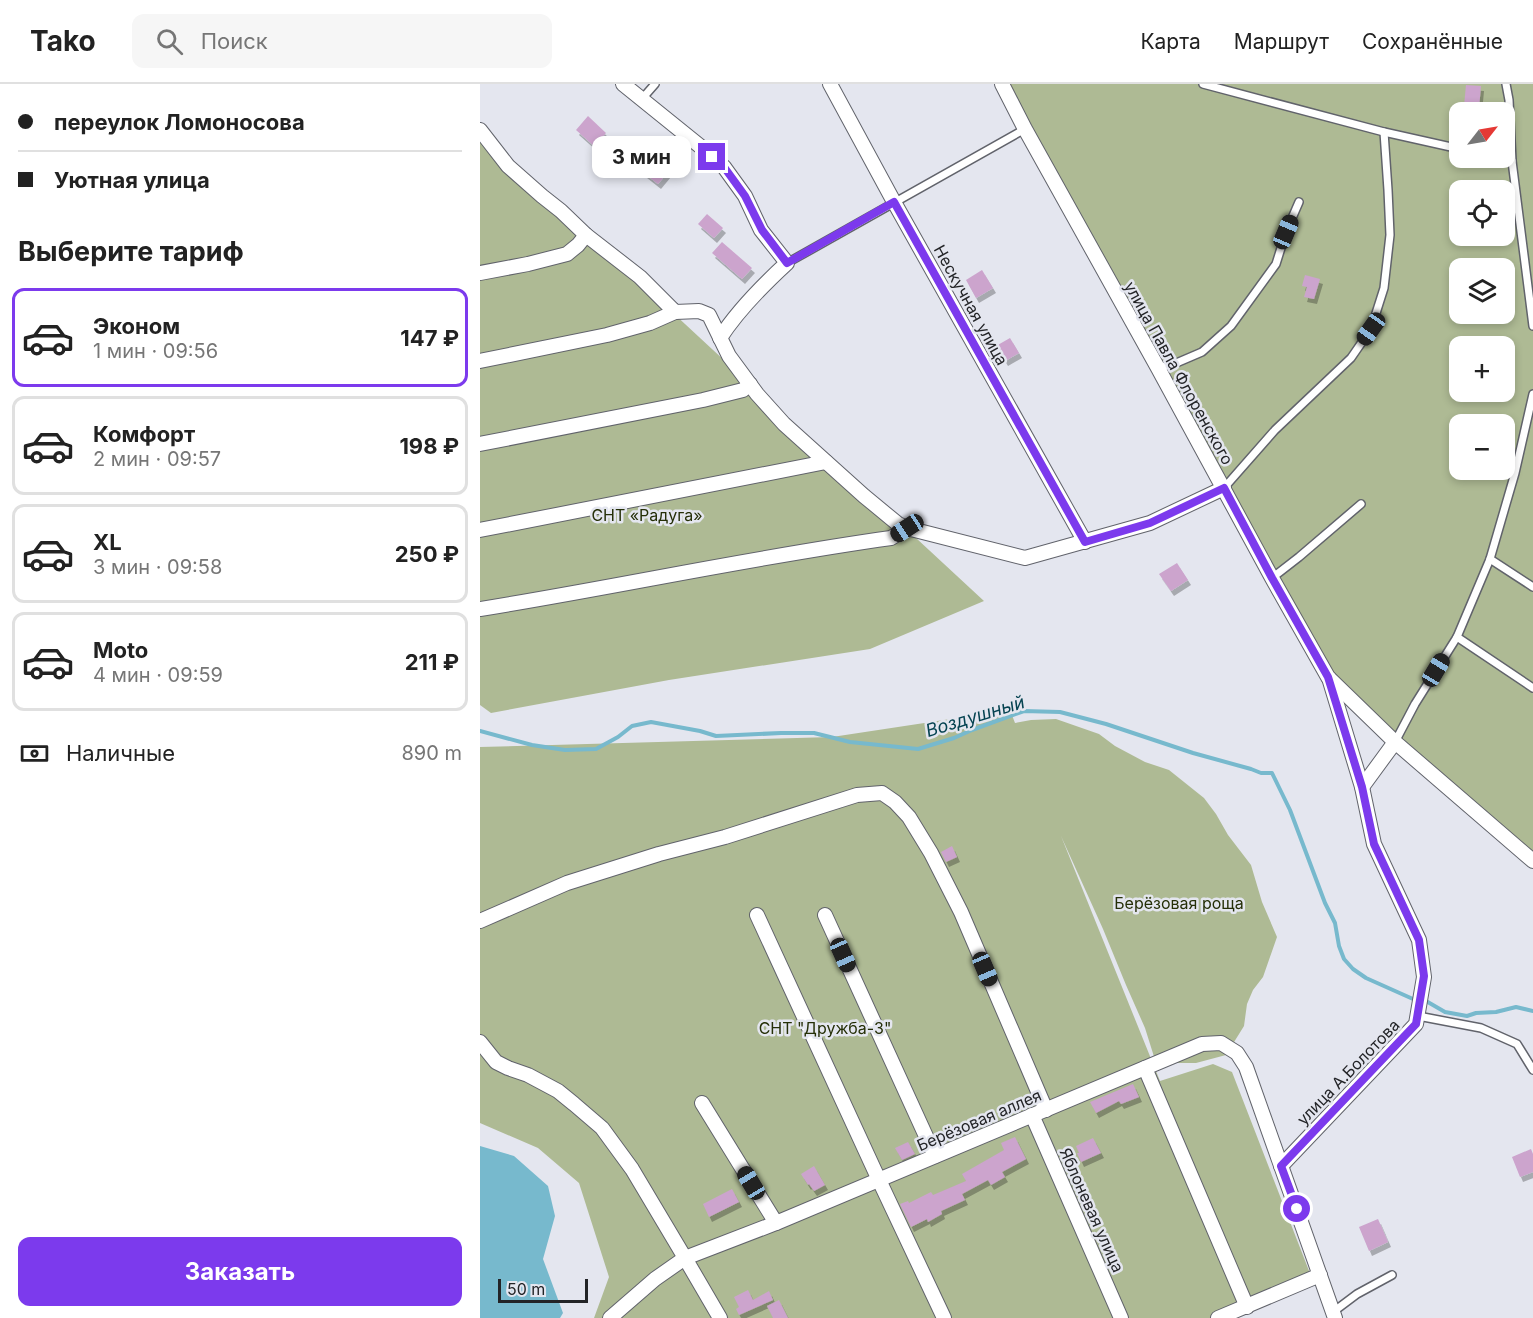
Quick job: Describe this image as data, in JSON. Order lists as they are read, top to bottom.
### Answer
{
  "streets": {
    "street": [
      "Нескучная улица",
      "улица Павла Флоренского",
      "улица А.Болотова",
      "Берёзовая аллея",
      "Яблоневая улица"
    ]
  },
  "crossings": [
    ["улица Павла Флоренского", "улица А.Болотова"],
    ["улица А.Болотова", "Берёзовая аллея"],
    ["Берёзовая аллея", "Яблоневая улица"]
  ],
  "water": ["Воздушный"],
  "parks": ["СНТ «Радуга»", "Берёзовая роща", "СНТ \"Дружба-3\""],
  "scale_bar": "50 m",
  "north": "top right",
  "page": {
    "header": "Tako",
    "search": "Поиск",
    "nav": ["Карта", "Маршрут", "Сохранённые"],
    "banner": ["переулок Ломоносова", "Уютная улица"],
    "map_buttons": ["+", "−"],
    "bubble": "3 мин",
    "heading": "Выберите тариф",
    "list": [
      {
        "name": "Эконом",
        "note": "1 мин · 09:56",
        "value": "147 ₽"
      },
      {
        "name": "Комфорт",
        "note": "2 мин · 09:57",
        "value": "198 ₽"
      },
      {
        "name": "XL",
        "note": "3 мин · 09:58",
        "value": "250 ₽"
      },
      {
        "name": "Moto",
        "note": "4 мин · 09:59",
        "value": "211 ₽"
      }
    ],
    "pay": ["Наличные", "890 m"],
    "buttons": "Заказать",
    "scale": "50 m"
  }
}
